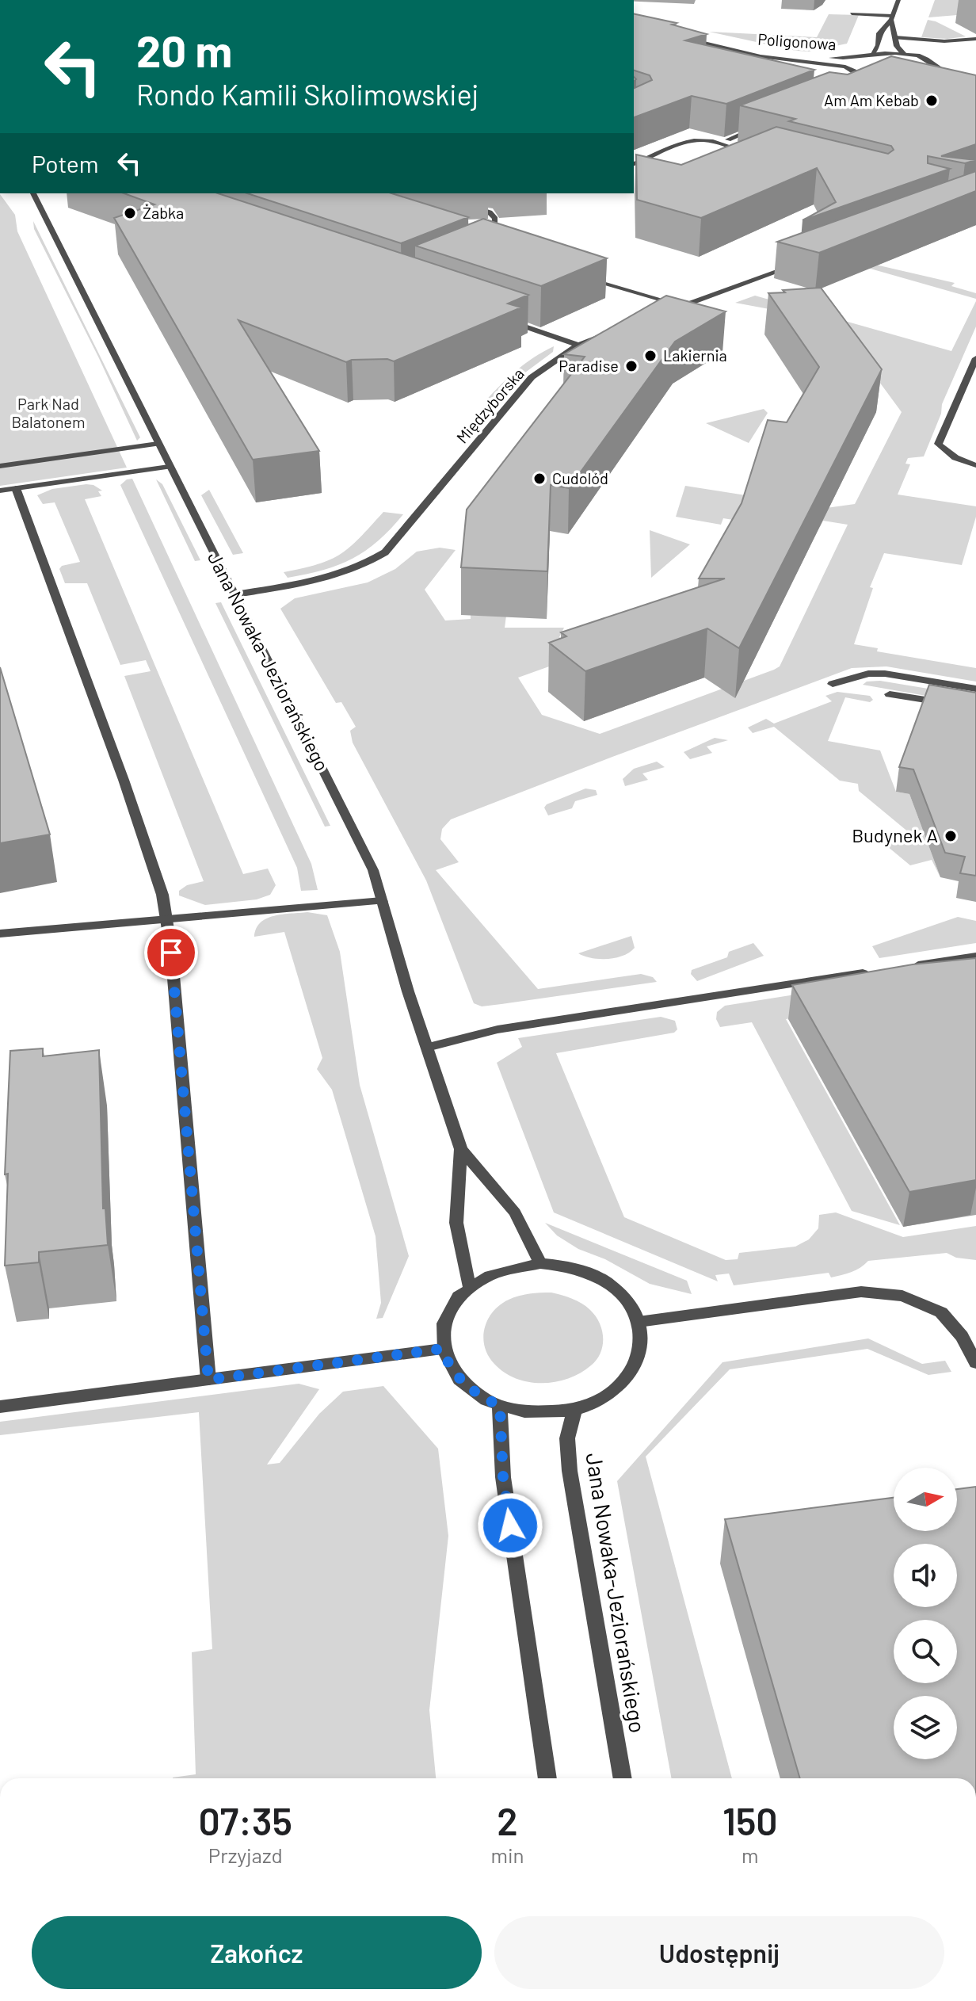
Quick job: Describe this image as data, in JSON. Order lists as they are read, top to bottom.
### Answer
{
  "streets": {
    "street": ["Poligonowa", "Międzyborska", "Jana Nowaka-Jeziorańskiego"]
  },
  "crossings": [
    ["Międzyborska", "Jana Nowaka-Jeziorańskiego"]
  ],
  "parks": ["Park Nad Balatonem"],
  "places": [
    "Am Am Kebab",
    "Żabka",
    "Lakiernia",
    "Paradise",
    "Cudolód",
    "Budynek A"
  ],
  "north": "right",
  "page": {
    "turn": ["20 m", "Rondo Kamili Skolimowskiej"],
    "then": "Potem",
    "eta": [
      "07:35",
      "Przyjazd",
      "2",
      "min",
      "150",
      "m"
    ],
    "buttons": ["Zakończ", "Udostępnij"]
  }
}
